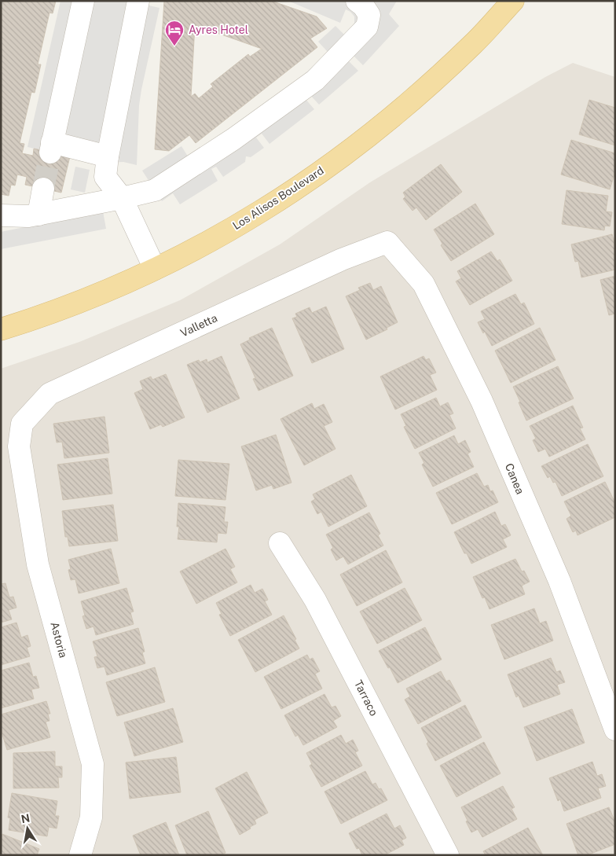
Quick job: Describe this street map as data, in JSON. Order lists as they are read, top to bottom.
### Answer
{
  "streets": {
    "main road": ["Los Alisos Boulevard"],
    "street": [
      "Valletta",
      "Canea",
      "Astoria",
      "Tarraco"
    ]
  },
  "crossings": [
    ["Valletta", "Canea"],
    ["Valletta", "Astoria"]
  ],
  "places": {
    "hotel": ["Ayres Hotel"]
  },
  "north": "top"
}
